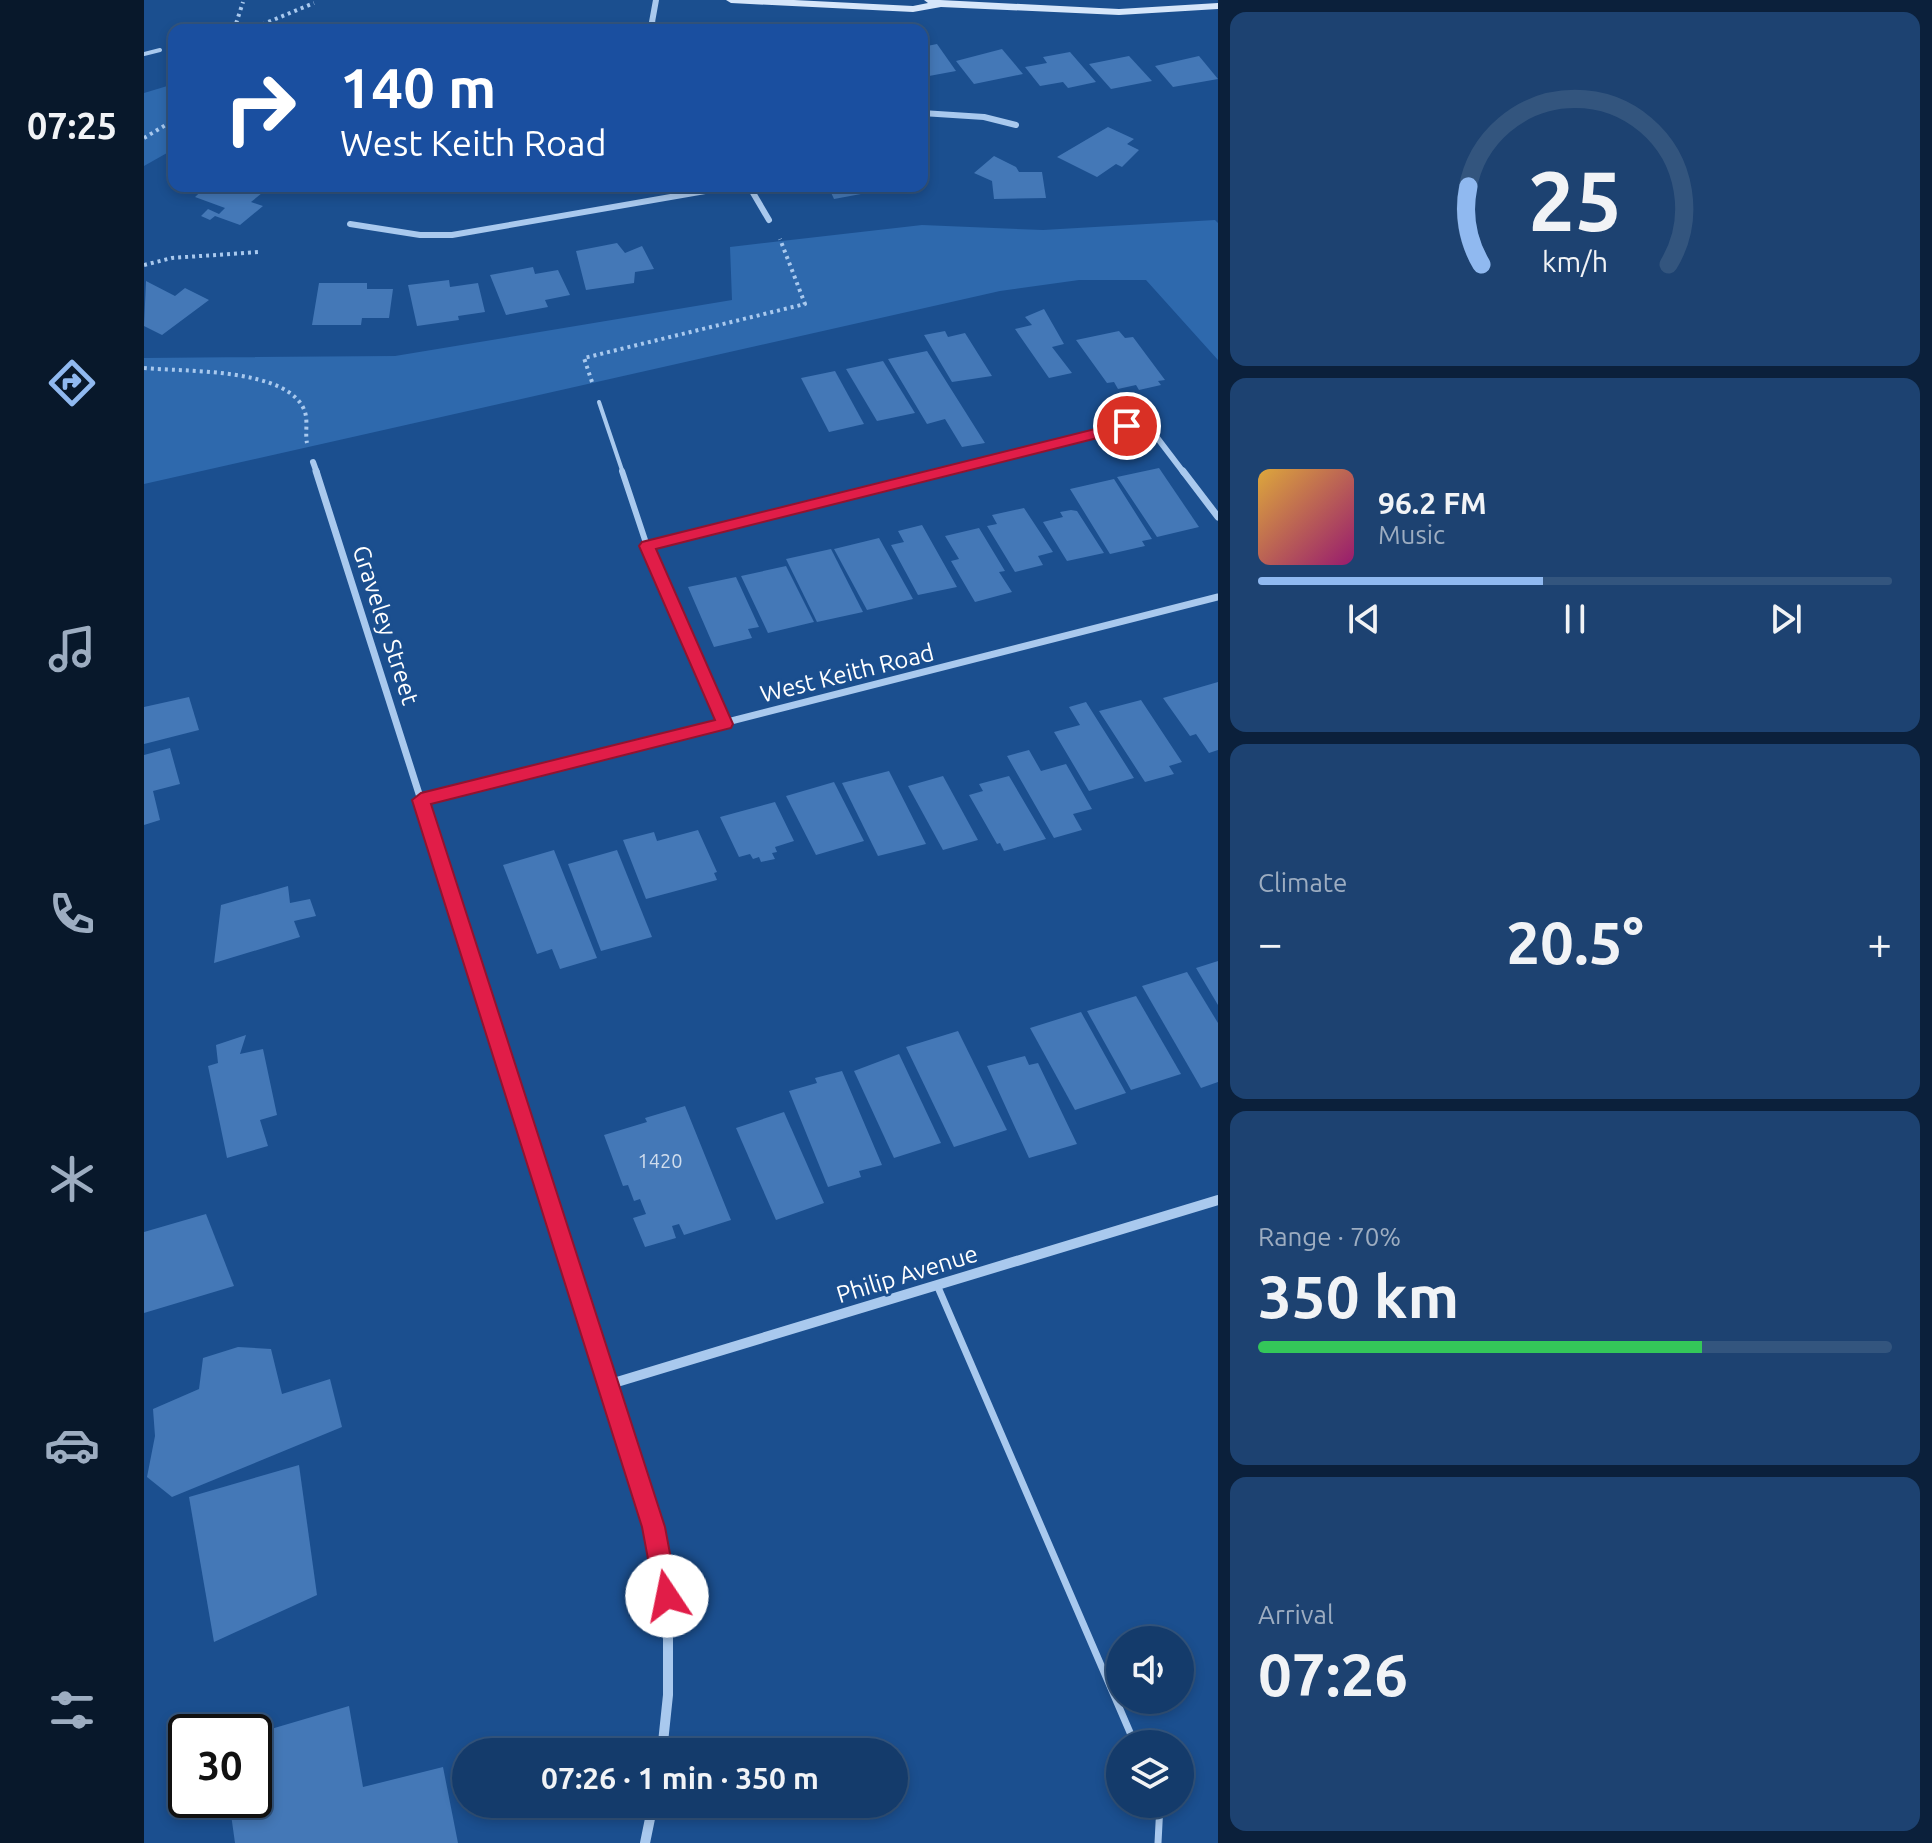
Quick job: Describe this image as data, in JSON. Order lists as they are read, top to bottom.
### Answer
{
  "streets": {
    "street": ["Graveley Street", "West Keith Road", "Philip Avenue"]
  },
  "crossings": [
    ["Graveley Street", "West Keith Road"]
  ],
  "house_numbers": ["1420"],
  "page": {
    "tabs": "07:25",
    "turn": ["140 m", "West Keith Road"],
    "song": ["96.2 FM", "Music"],
    "tile": [
      "Climate",
      ["Range · 70%", "350 km"],
      ["Arrival", "07:26"]
    ],
    "heat": ["−", "20.5°", "+"],
    "limit": "30",
    "trip": "07:26 · 1 min · 350 m",
    "gauge": ["25", "km/h"]
  }
}
